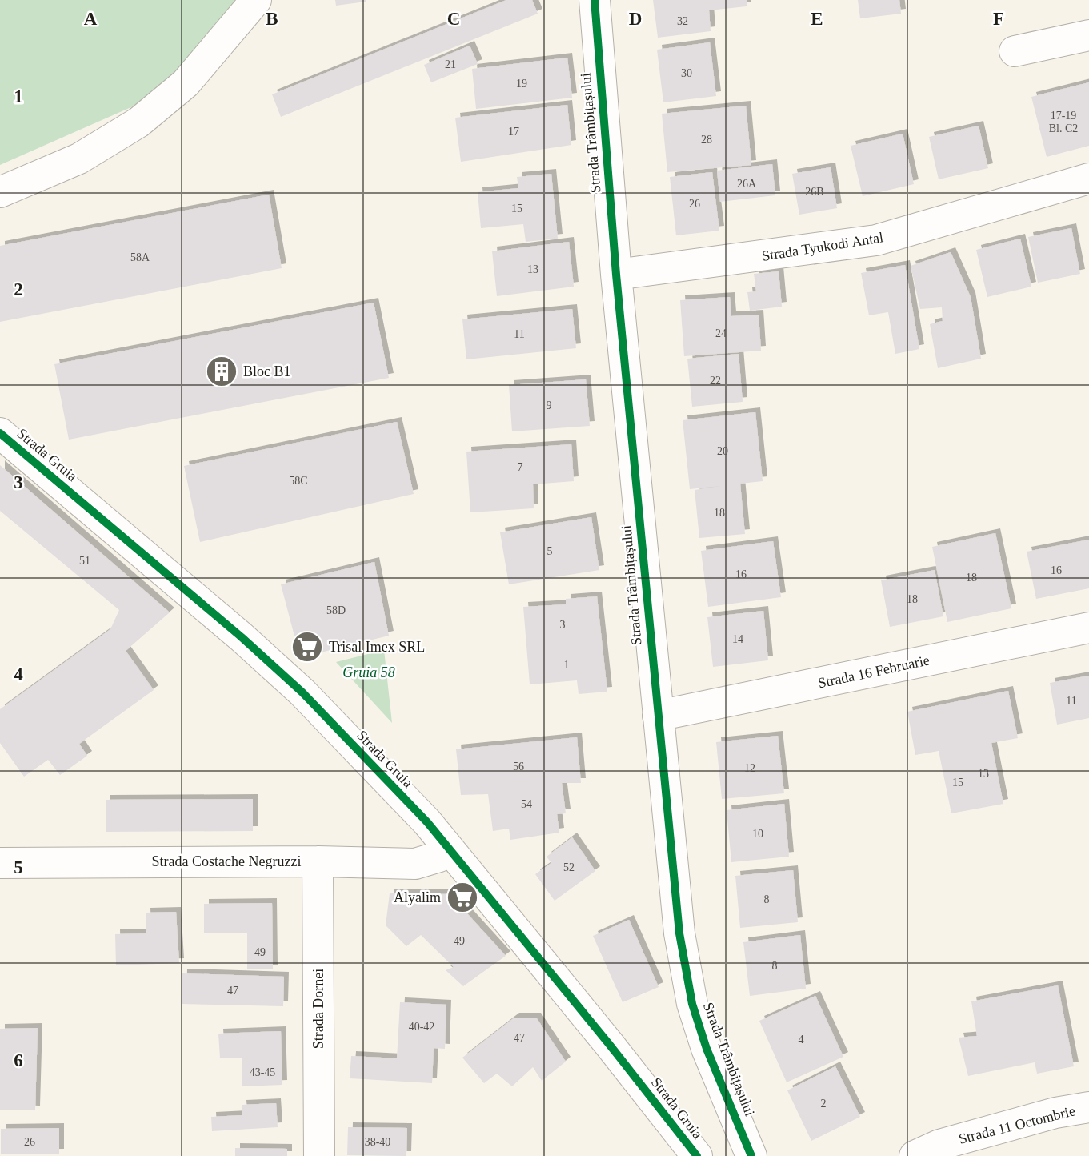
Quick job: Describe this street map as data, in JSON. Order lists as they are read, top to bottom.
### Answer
{
  "streets": {
    "street": [
      "Strada Trâmbițașului",
      "Strada Tyukodi Antal",
      "Strada Gruia",
      "Strada 16 Februarie",
      "Strada Costache Negruzzi",
      "Strada Dornei",
      "Strada 11 Octombrie"
    ]
  },
  "crossings": [
    ["Strada Trâmbițașului", "Strada Tyukodi Antal"],
    ["Strada Trâmbițașului", "Strada 16 Februarie"],
    ["Strada Gruia", "Strada Costache Negruzzi"],
    ["Strada Costache Negruzzi", "Strada Dornei"]
  ],
  "parks": ["Gruia 58"],
  "places": {
    "building": ["Bloc B1"],
    "supermarket": ["Trisal Imex SRL", "Alyalim"]
  },
  "house_numbers": [
    "32",
    "21",
    "30",
    "19",
    "17-19 Bl. C2",
    "17",
    "28",
    "26A",
    "26B",
    "26",
    "15",
    "58A",
    "13",
    "24",
    "11",
    "22",
    "9",
    "20",
    "7",
    "58C",
    "18",
    "5",
    "51",
    "16",
    "16",
    "18",
    "18",
    "58D",
    "3",
    "14",
    "1",
    "11",
    "56",
    "12",
    "13",
    "15",
    "54",
    "10",
    "52",
    "8",
    "49",
    "49",
    "8",
    "47",
    "40-42",
    "47",
    "4",
    "43-45",
    "2",
    "26",
    "38-40"
  ],
  "grid": {
    "columns": [
      "A",
      "B",
      "C",
      "D",
      "E",
      "F"
    ],
    "rows": [
      "1",
      "2",
      "3",
      "4",
      "5",
      "6"
    ]
  }
}
